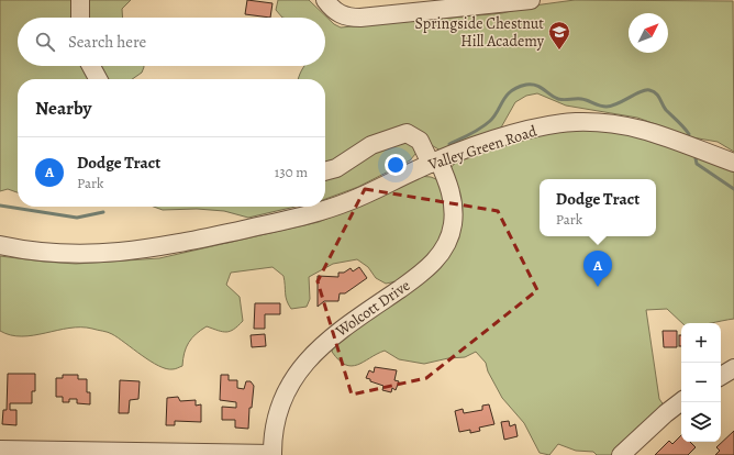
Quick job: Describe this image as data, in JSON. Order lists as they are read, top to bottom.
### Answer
{
  "streets": {
    "street": ["Valley Green Road", "Wolcott Drive"]
  },
  "crossings": [
    ["Valley Green Road", "Wolcott Drive"]
  ],
  "places": {
    "school or university": ["Springside Chestnut Hill Academy"]
  },
  "north": "top right",
  "page": {
    "search": "Search here",
    "heading": "Nearby",
    "list": [
      {
        "mark": "A",
        "name": "Dodge Tract",
        "note": "Park",
        "value": "130 m"
      }
    ],
    "popup": ["Dodge Tract", "Park"],
    "pins": "A",
    "map_buttons": ["+", "−"]
  }
}
